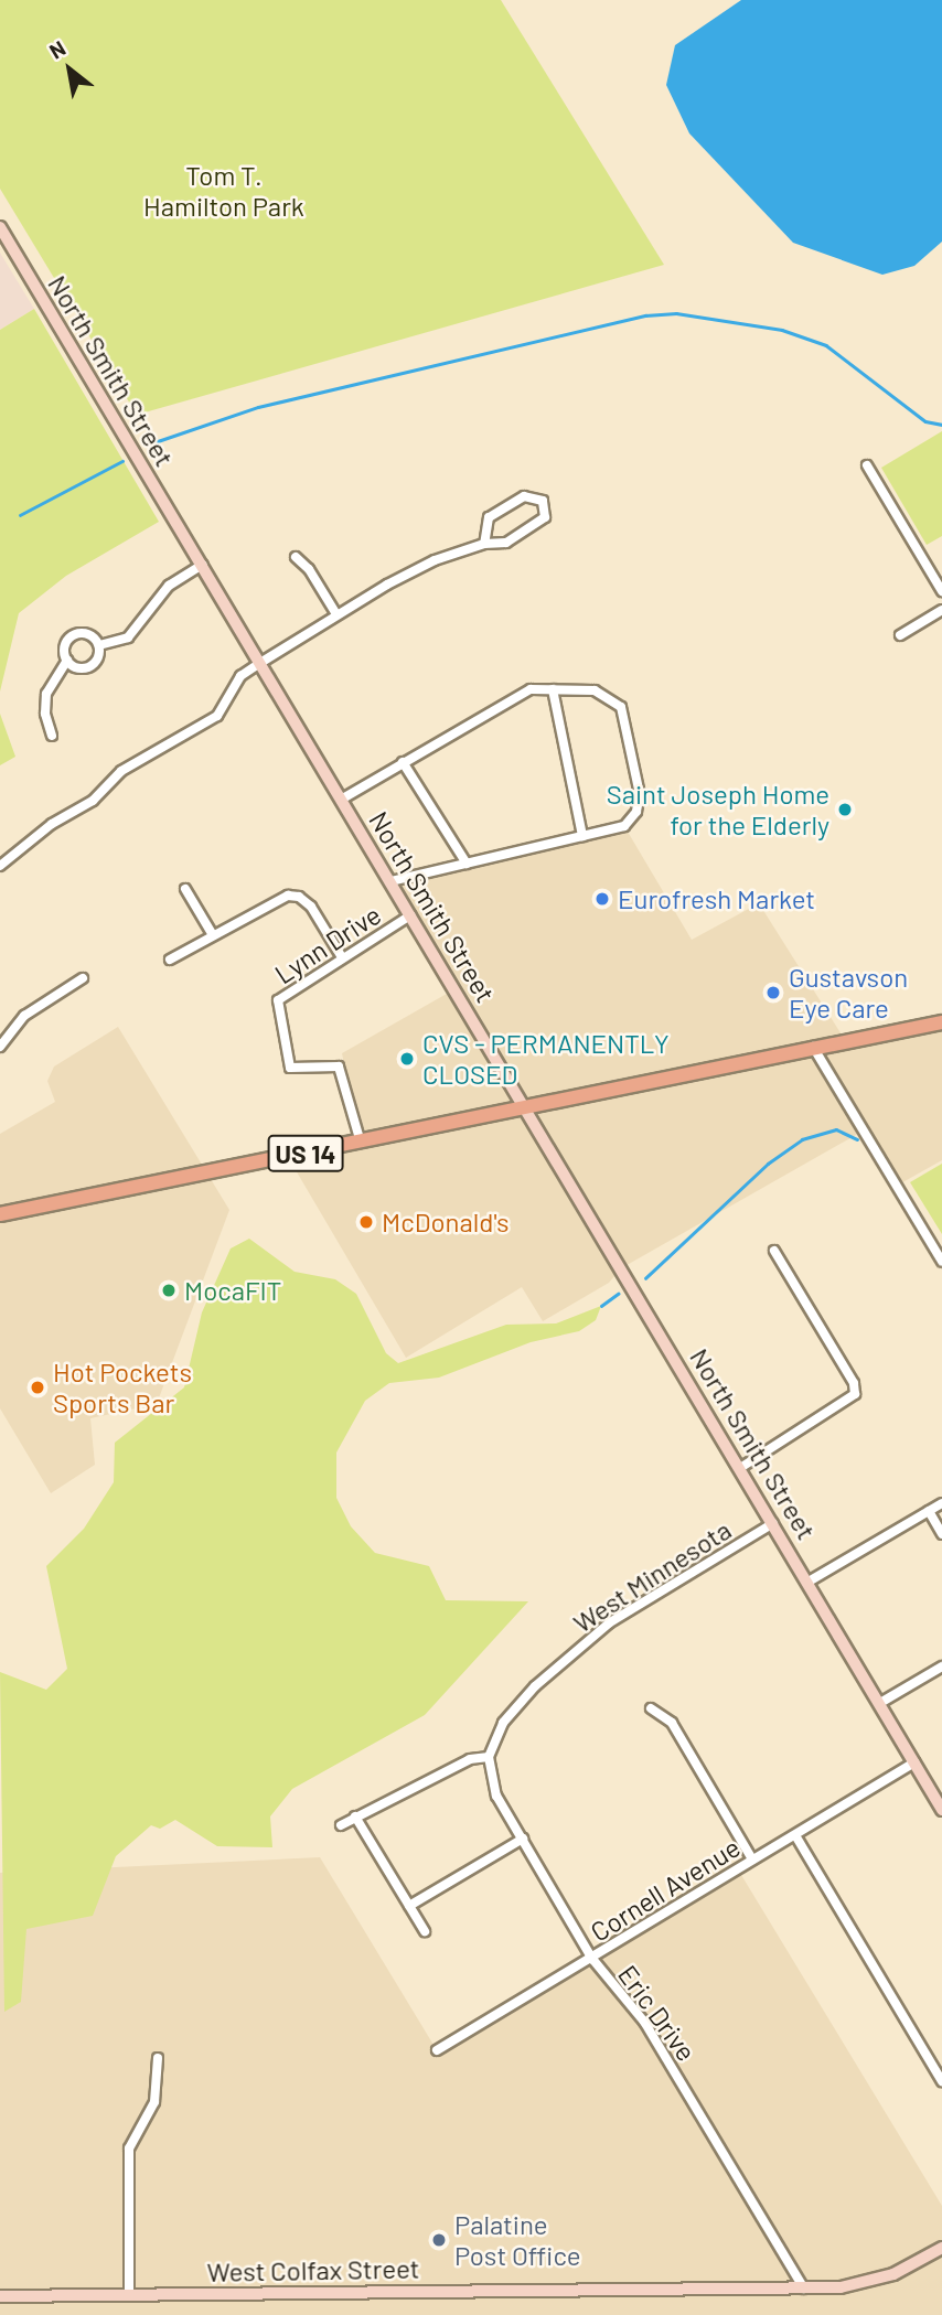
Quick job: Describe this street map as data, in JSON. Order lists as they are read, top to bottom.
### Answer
{
  "streets": {
    "main road": ["US 14"],
    "street": [
      "North Smith Street",
      "Lynn Drive",
      "West Minnesota",
      "Cornell Avenue",
      "Eric Drive",
      "West Colfax Street"
    ]
  },
  "crossings": [
    ["North Smith Street", "Lynn Drive"],
    ["North Smith Street", "US 14"],
    ["North Smith Street", "West Minnesota"],
    ["North Smith Street", "Cornell Avenue"],
    ["Lynn Drive", "US 14"],
    ["West Minnesota", "Eric Drive"],
    ["Cornell Avenue", "Eric Drive"],
    ["Eric Drive", "West Colfax Street"]
  ],
  "parks": ["Tom T. Hamilton Park"],
  "places": [
    "Saint Joseph Home for the Elderly",
    "Eurofresh Market",
    "Gustavson Eye Care",
    "CVS - PERMANENTLY CLOSED",
    "McDonald's",
    "MocaFIT",
    "Hot Pockets Sports Bar",
    "Palatine Post Office"
  ],
  "north": "top left"
}
